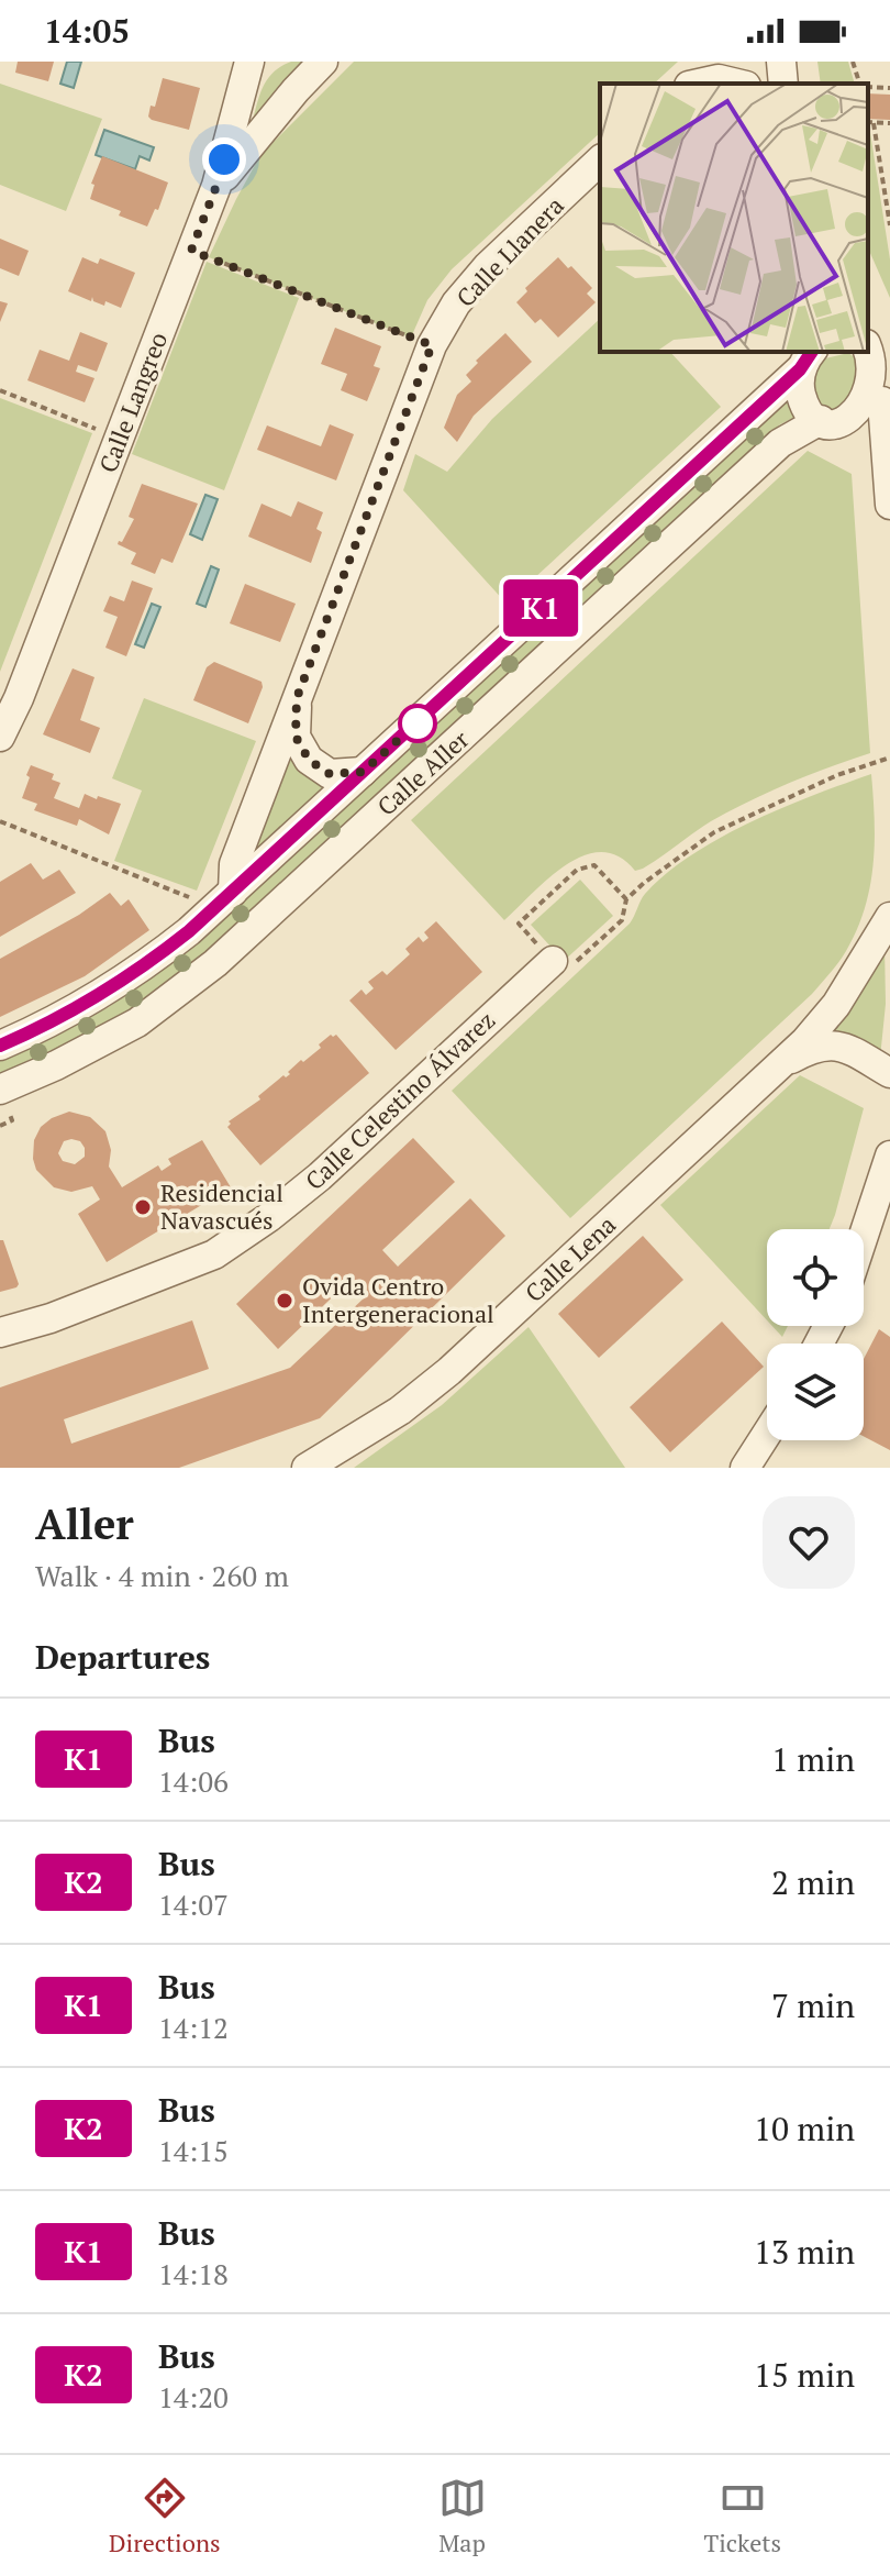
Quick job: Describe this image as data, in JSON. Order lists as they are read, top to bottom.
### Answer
{
  "streets": {
    "street": [
      "Calle Llanera",
      "Calle Langreo",
      "Calle Aller",
      "Calle Celestino Álvarez",
      "Calle Lena"
    ]
  },
  "crossings": [
    ["Calle Llanera", "Calle Aller"]
  ],
  "places": ["Residencial Navascués", "Ovida Centro Intergeneracional"],
  "lines": ["bus line K1"],
  "page": {
    "status": "14:05",
    "on_map": "K1",
    "heading": [
      ["Aller", "Walk · 4 min · 260 m"],
      "Departures"
    ],
    "list": [
      {
        "mark": "K1",
        "name": "Bus",
        "note": "14:06",
        "value": "1 min"
      },
      {
        "mark": "K2",
        "name": "Bus",
        "note": "14:07",
        "value": "2 min"
      },
      {
        "mark": "K1",
        "name": "Bus",
        "note": "14:12",
        "value": "7 min"
      },
      {
        "mark": "K2",
        "name": "Bus",
        "note": "14:15",
        "value": "10 min"
      },
      {
        "mark": "K1",
        "name": "Bus",
        "note": "14:18",
        "value": "13 min"
      },
      {
        "mark": "K2",
        "name": "Bus",
        "note": "14:20",
        "value": "15 min"
      }
    ],
    "tabs": ["Directions", "Map", "Tickets"]
  }
}
